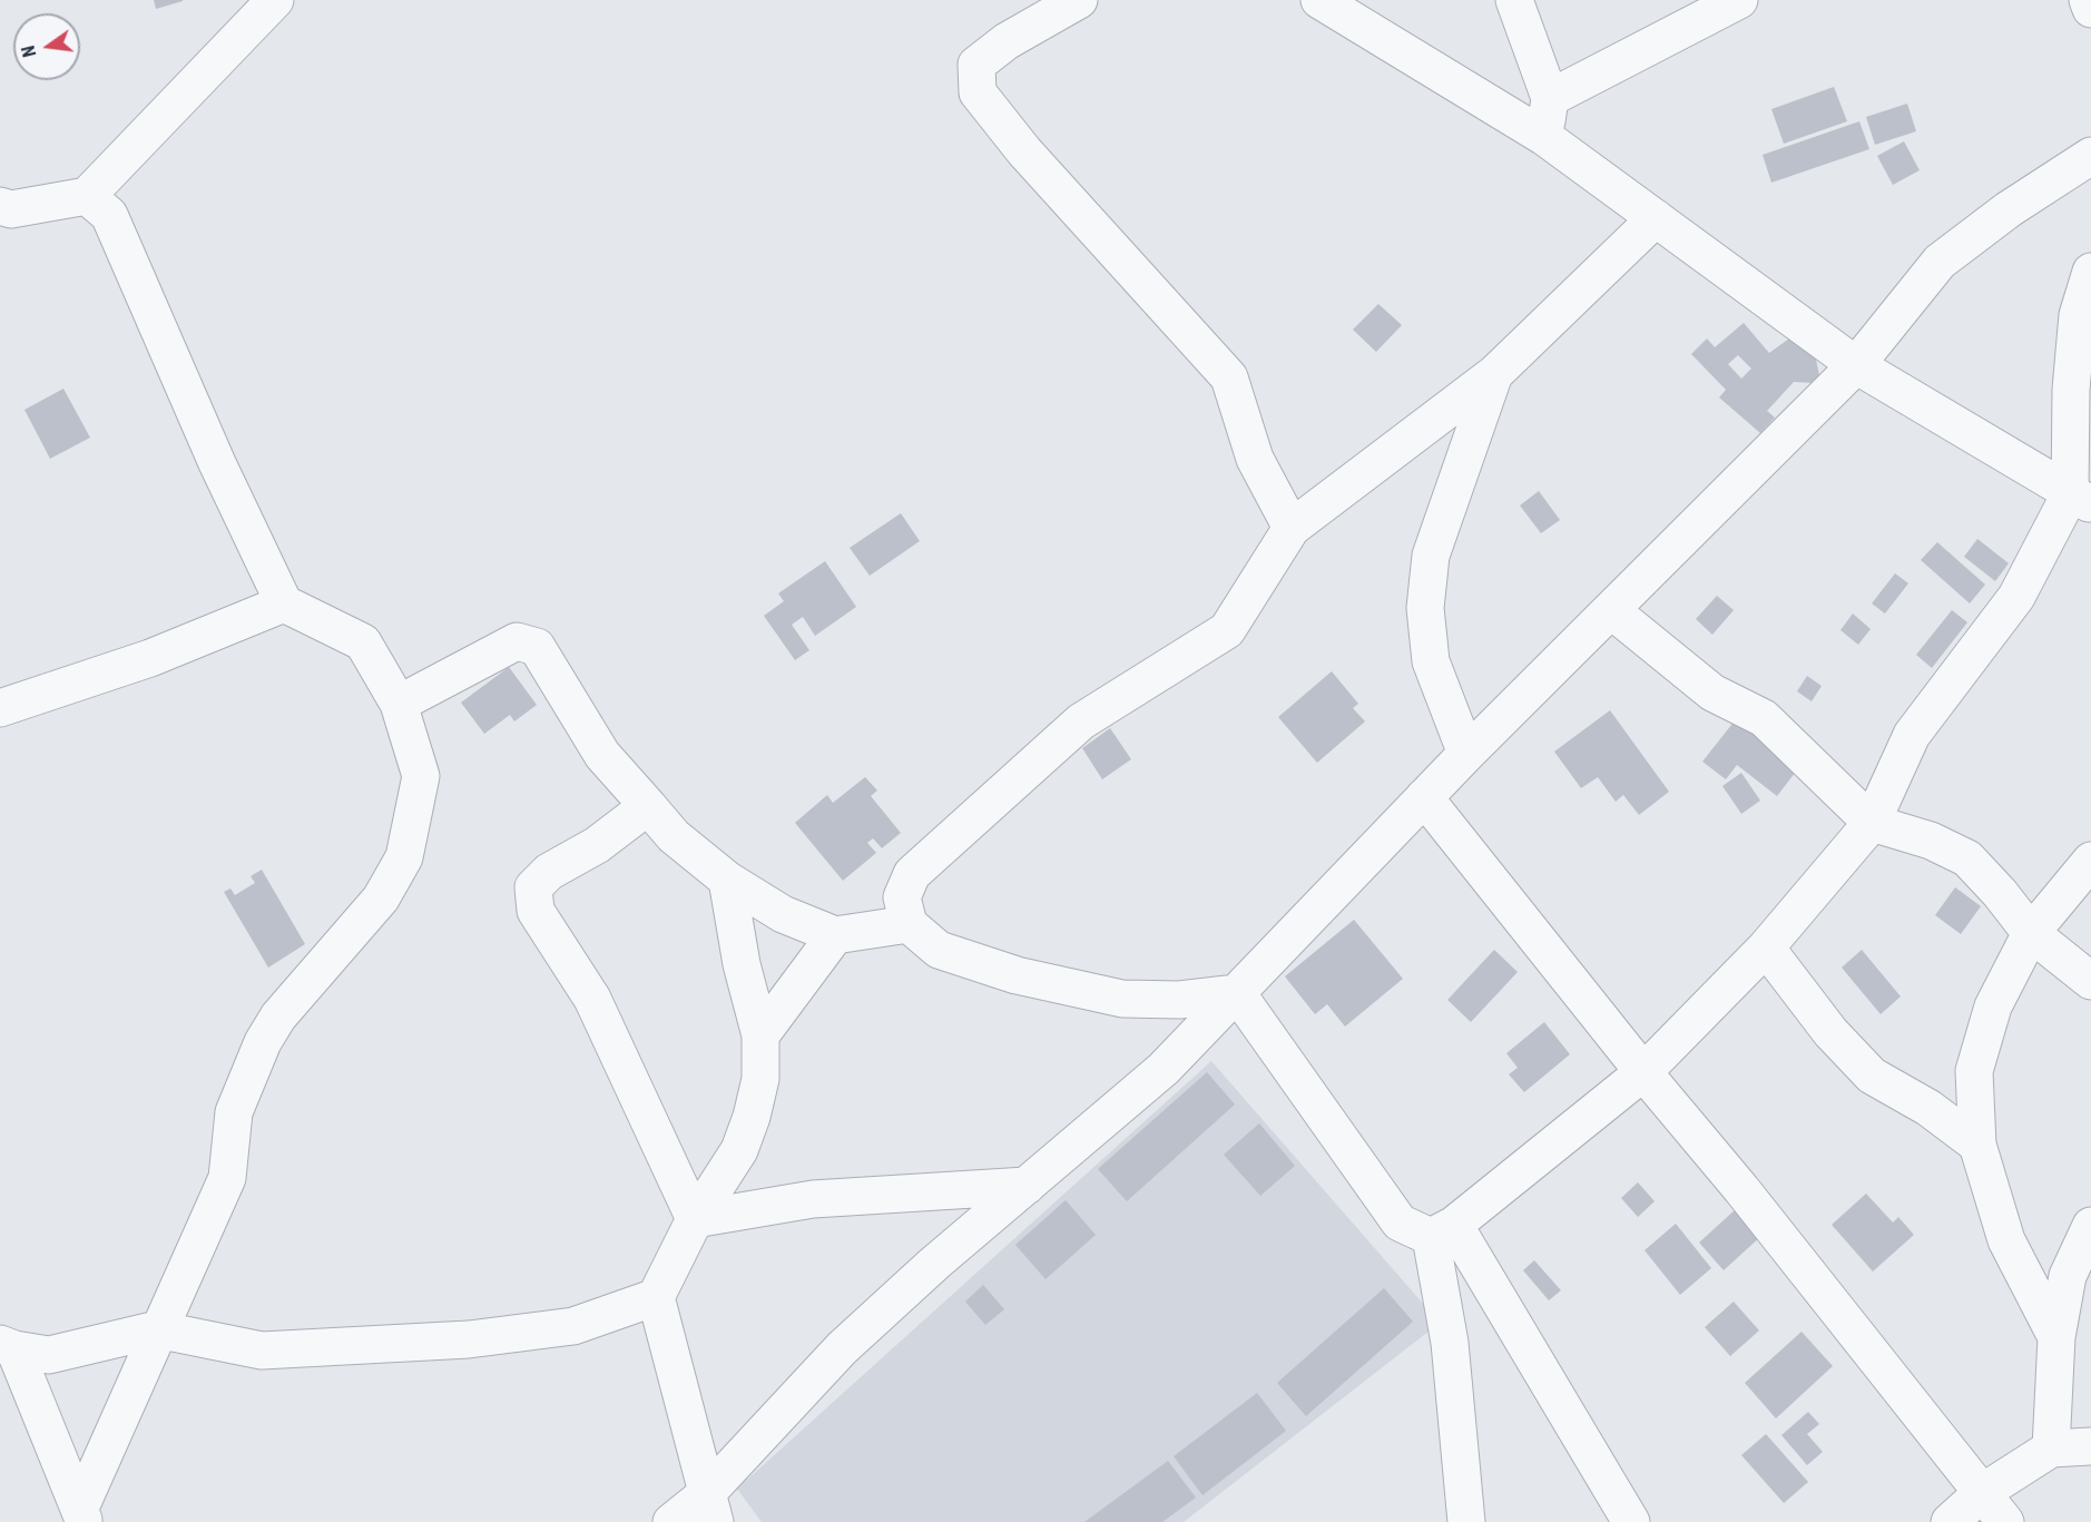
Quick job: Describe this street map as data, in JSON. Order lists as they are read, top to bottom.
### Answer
{
  "north": "left"
}
